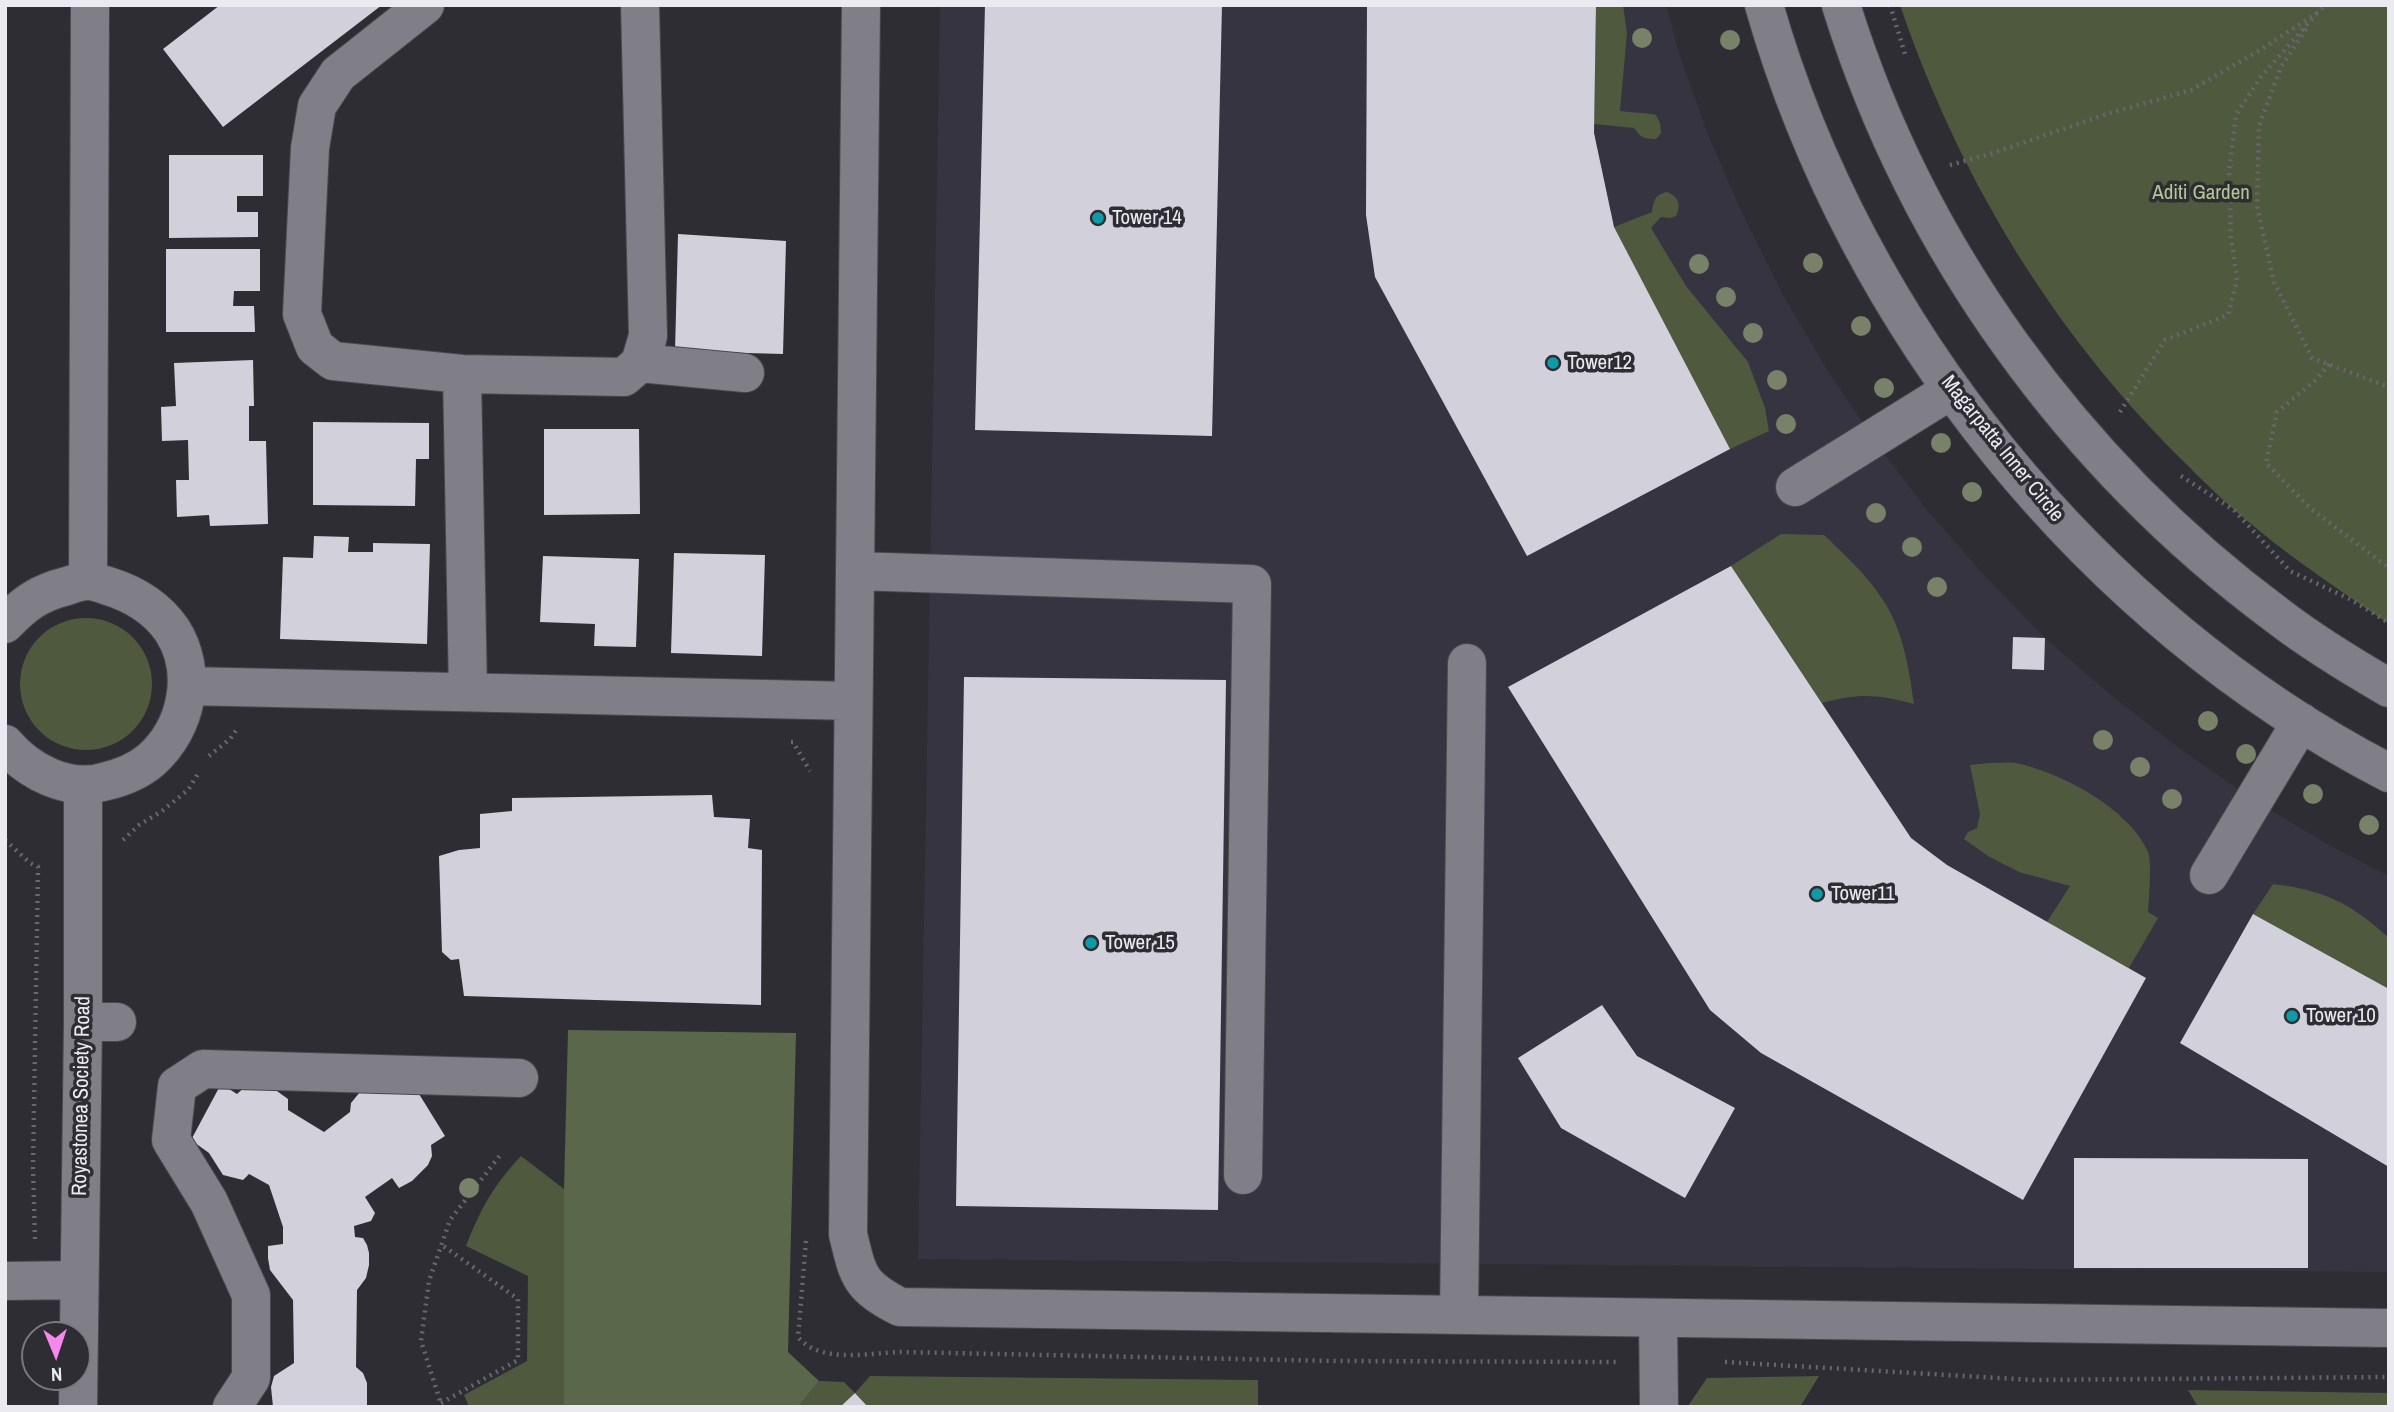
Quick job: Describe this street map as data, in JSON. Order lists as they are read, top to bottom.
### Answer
{
  "streets": {
    "street": ["Magarpatta Inner Circle", "Royastonea Society Road"]
  },
  "parks": ["Aditi Garden"],
  "places": [
    "Tower 14",
    "Tower12",
    "Tower11",
    "Tower 15",
    "Tower 10"
  ],
  "north": "bottom"
}
